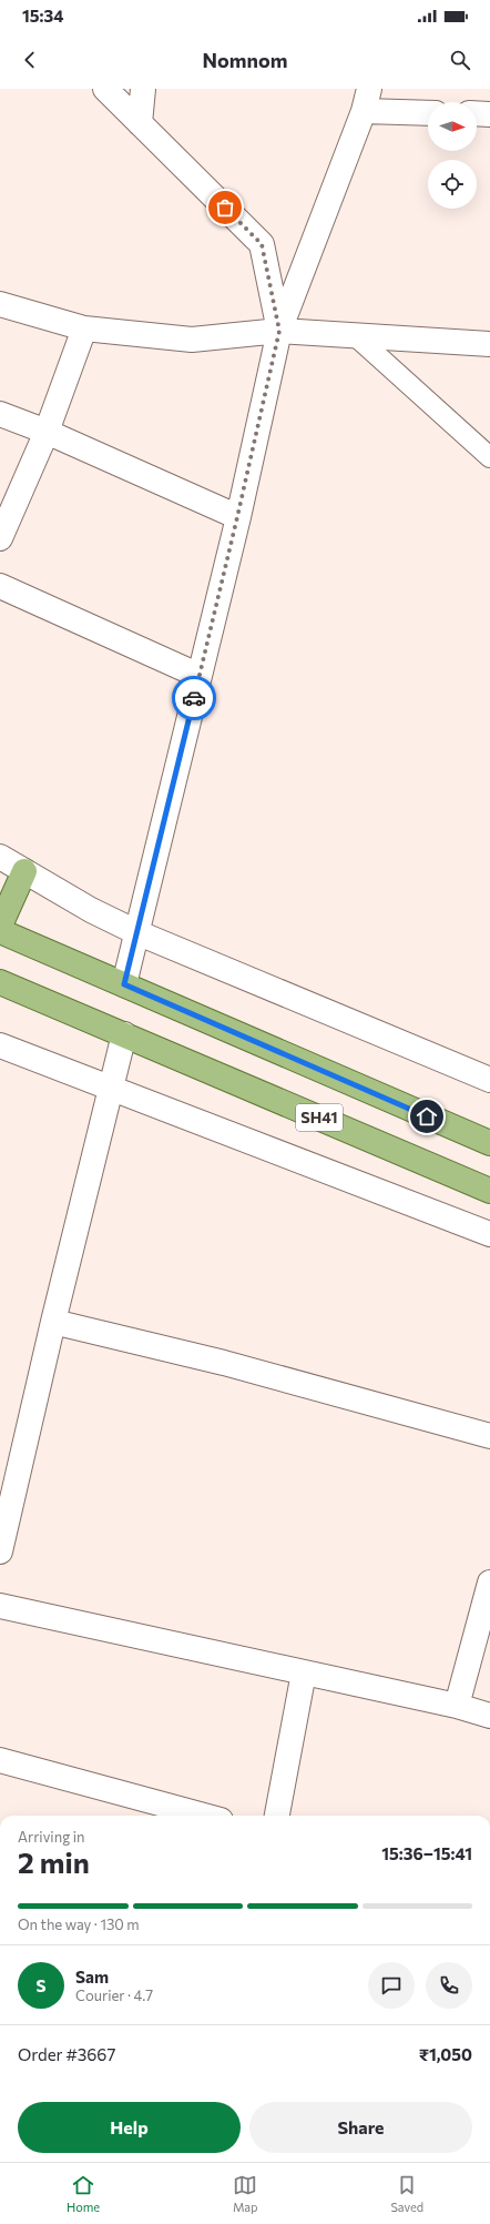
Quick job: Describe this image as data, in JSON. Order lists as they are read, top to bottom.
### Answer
{
  "streets": {
    "main road": ["SH41"]
  },
  "north": "right",
  "page": {
    "status": "15:34",
    "header": "Nomnom",
    "heading": ["2 min", "Arriving in", "15:36–15:41"],
    "panel": [
      "Sam",
      "Courier · 4.7",
      "Order #3667",
      "₹1,050"
    ],
    "bar": "On the way · 130 m",
    "round": "S",
    "buttons": ["Help", "Share"],
    "tabs": ["Home", "Map", "Saved"]
  }
}
